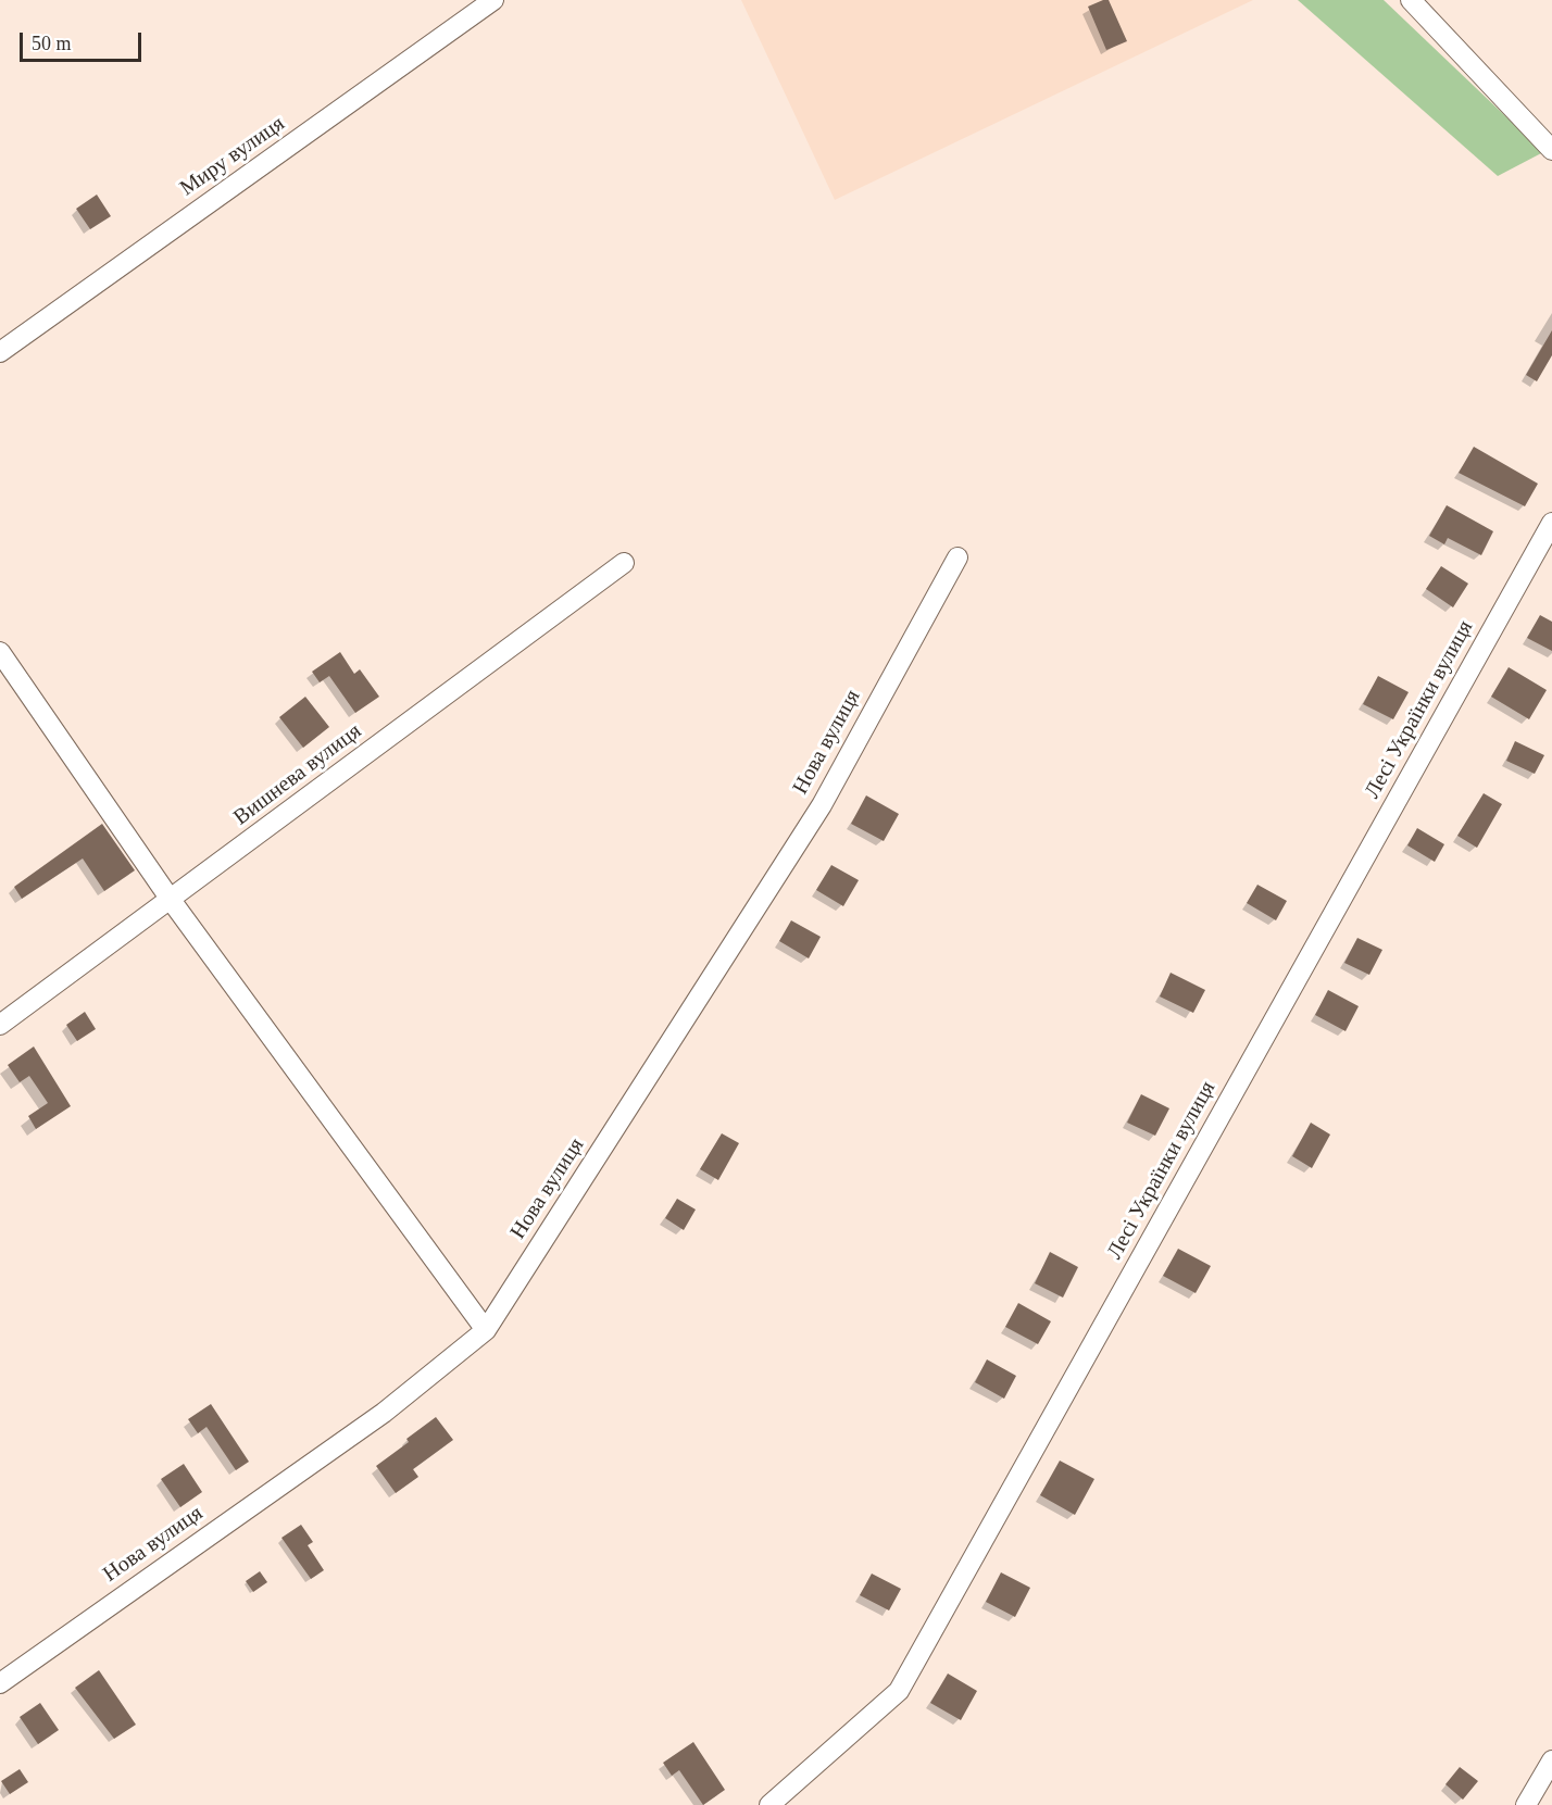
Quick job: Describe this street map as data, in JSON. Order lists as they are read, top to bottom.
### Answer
{
  "streets": {
    "street": [
      "Миру вулиця",
      "Лесі Українки вулиця",
      "Нова вулиця",
      "Вишнева вулиця"
    ]
  },
  "scale_bar": "50 m"
}
